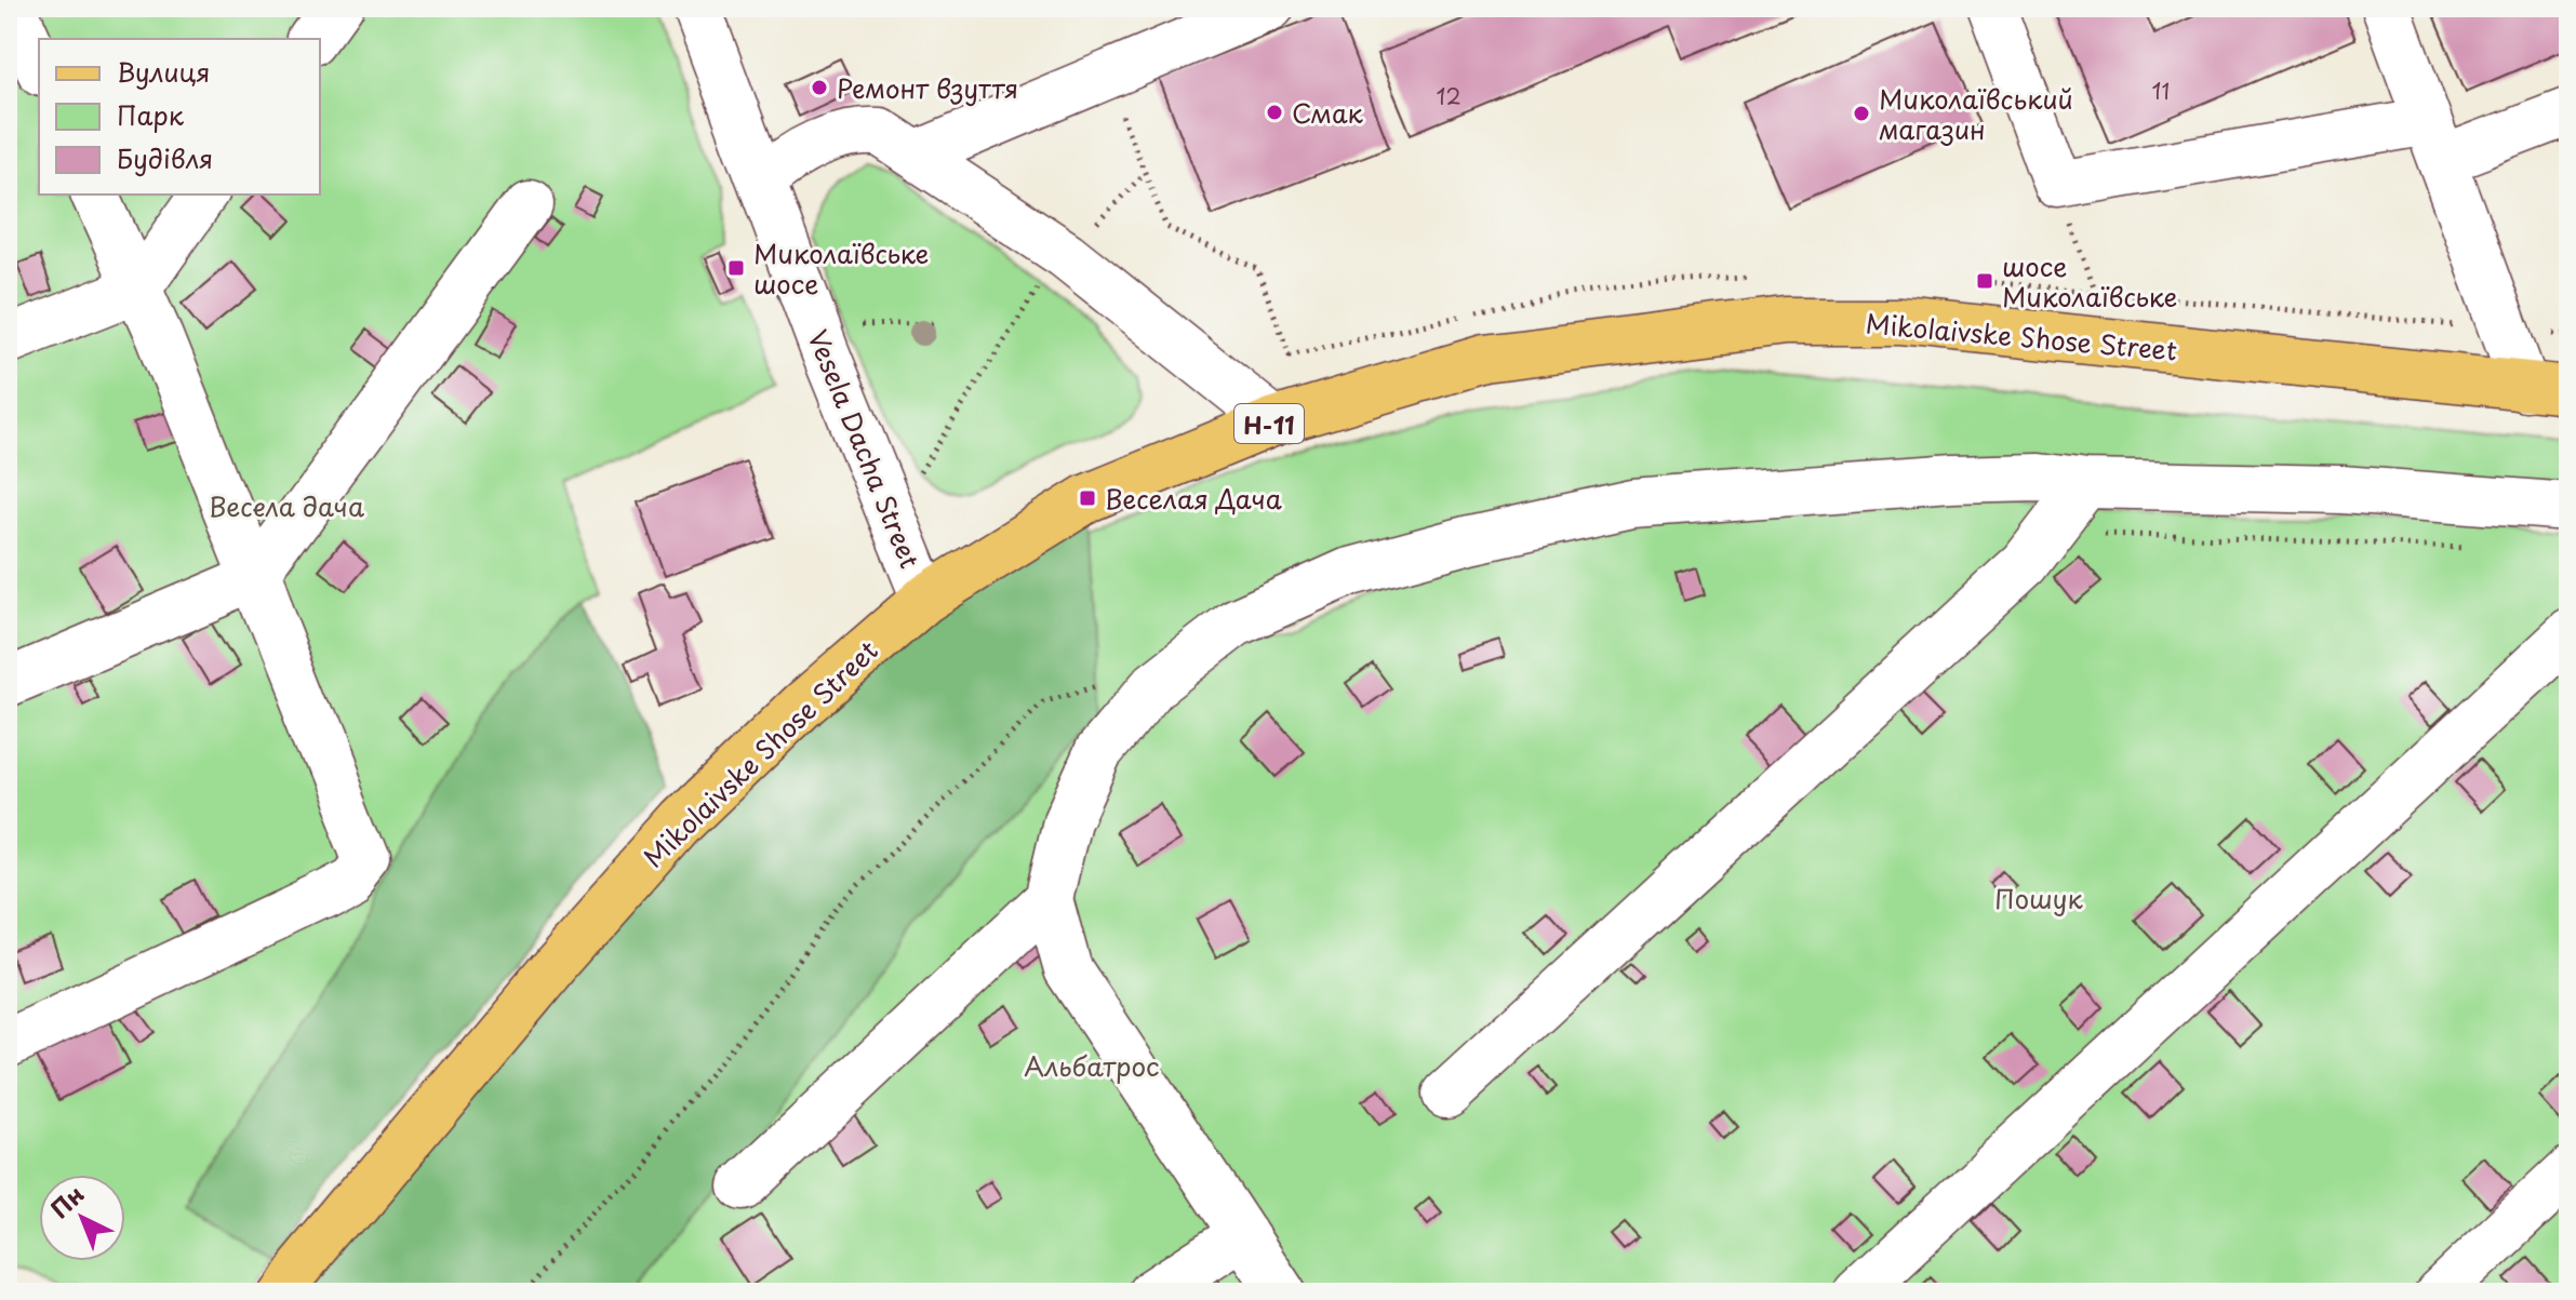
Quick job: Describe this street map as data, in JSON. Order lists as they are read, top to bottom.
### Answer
{
  "streets": {
    "main road": ["Mikolaivske Shose Street", "Н-11"],
    "street": ["Vesela Dacha Street"]
  },
  "crossings": [
    ["Mikolaivske Shose Street", "Vesela Dacha Street"]
  ],
  "parks": ["Весела дача", "Пошук", "Альбатрос"],
  "places": {
    "other": ["Ремонт взуття", "Смак", "Миколаївський магазин"],
    "transit": ["Миколаївське шосе", "шосе Миколаївське", "Веселая Дача"]
  },
  "house_numbers": ["11", "12"],
  "legend": ["Вулиця", "Парк", "Будівля"],
  "north": "top left"
}
